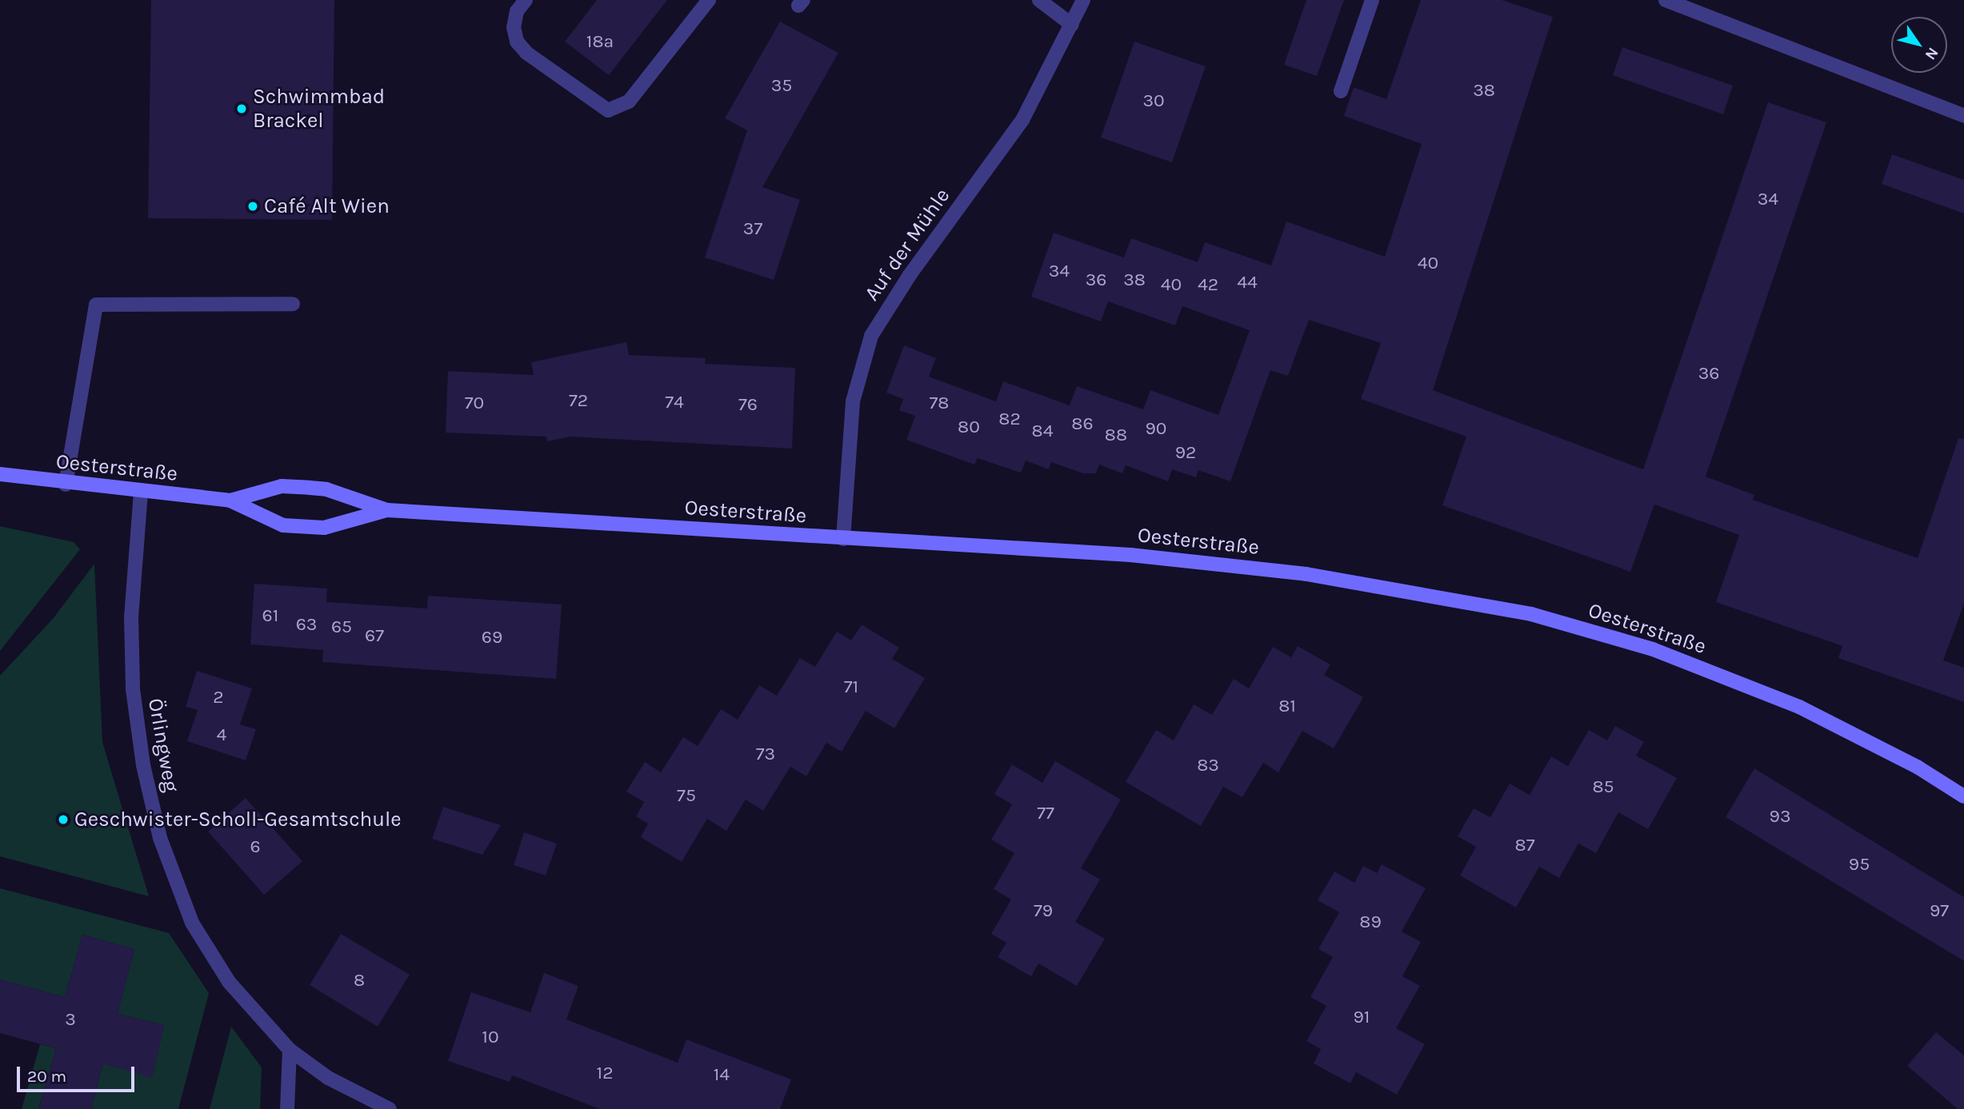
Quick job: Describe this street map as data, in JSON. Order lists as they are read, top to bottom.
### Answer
{
  "streets": {
    "street": ["Auf der Mühle", "Oesterstraße", "Örlingweg"]
  },
  "crossings": [
    ["Auf der Mühle", "Oesterstraße"],
    ["Oesterstraße", "Örlingweg"]
  ],
  "places": ["Schwimmbad Brackel", "Café Alt Wien", "Geschwister-Scholl-Gesamtschule"],
  "house_numbers": [
    "18a",
    "35",
    "38",
    "30",
    "34",
    "37",
    "40",
    "34",
    "36",
    "38",
    "44",
    "40",
    "42",
    "36",
    "72",
    "74",
    "70",
    "78",
    "76",
    "82",
    "86",
    "80",
    "90",
    "84",
    "88",
    "92",
    "61",
    "63",
    "65",
    "67",
    "69",
    "71",
    "2",
    "81",
    "4",
    "73",
    "83",
    "85",
    "75",
    "77",
    "93",
    "87",
    "6",
    "95",
    "79",
    "97",
    "89",
    "8",
    "91",
    "3",
    "10",
    "12",
    "14"
  ],
  "scale_bar": "20 m",
  "north": "bottom right"
}
